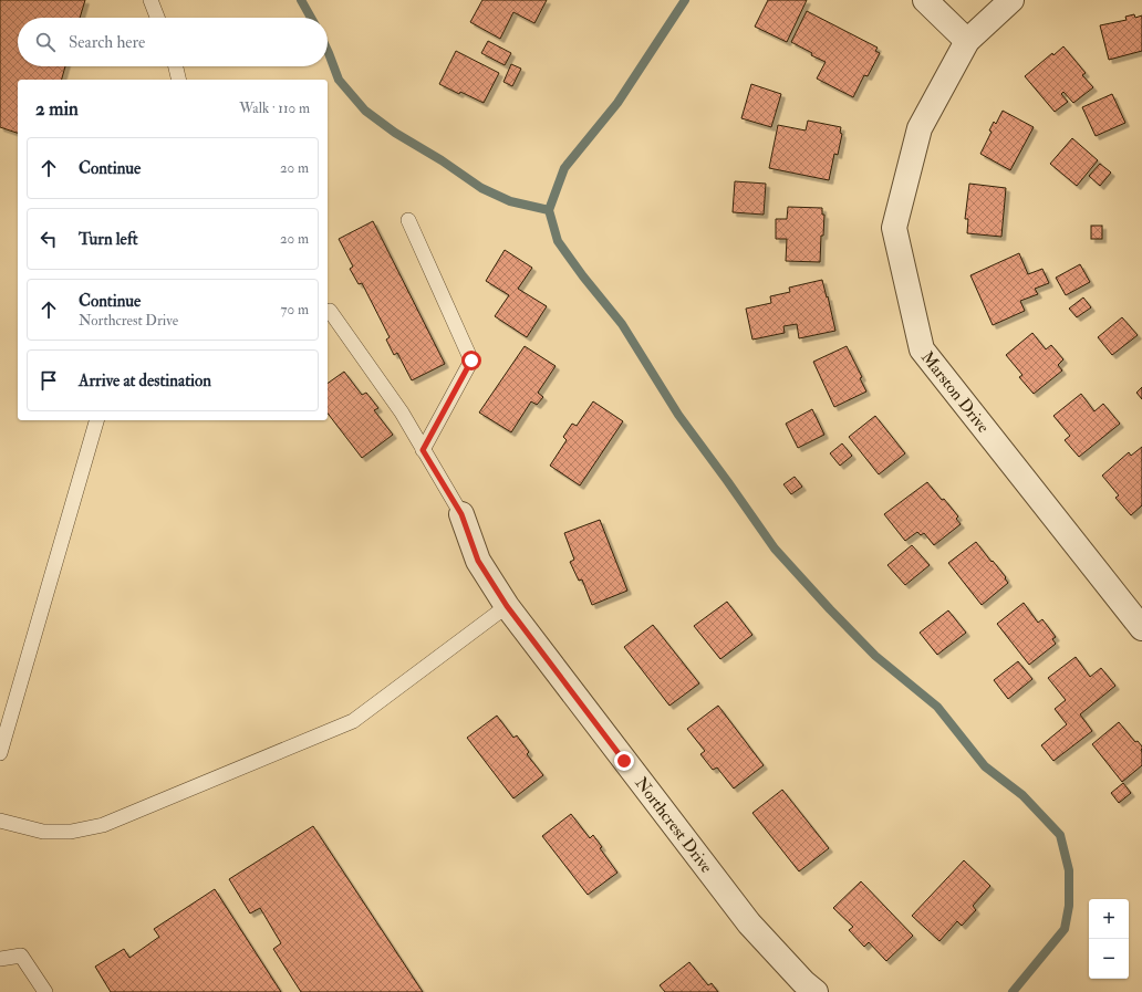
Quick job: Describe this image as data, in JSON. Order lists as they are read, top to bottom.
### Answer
{
  "streets": {
    "street": ["Marston Drive", "Northcrest Drive"]
  },
  "page": {
    "search": "Search here",
    "heading": ["2 min", "Walk · 110 m"],
    "list": [
      ["Continue", "20 m"],
      ["Turn left", "20 m"],
      ["Continue", "Northcrest Drive", "70 m"],
      "Arrive at destination"
    ],
    "map_buttons": ["+", "−"]
  }
}
